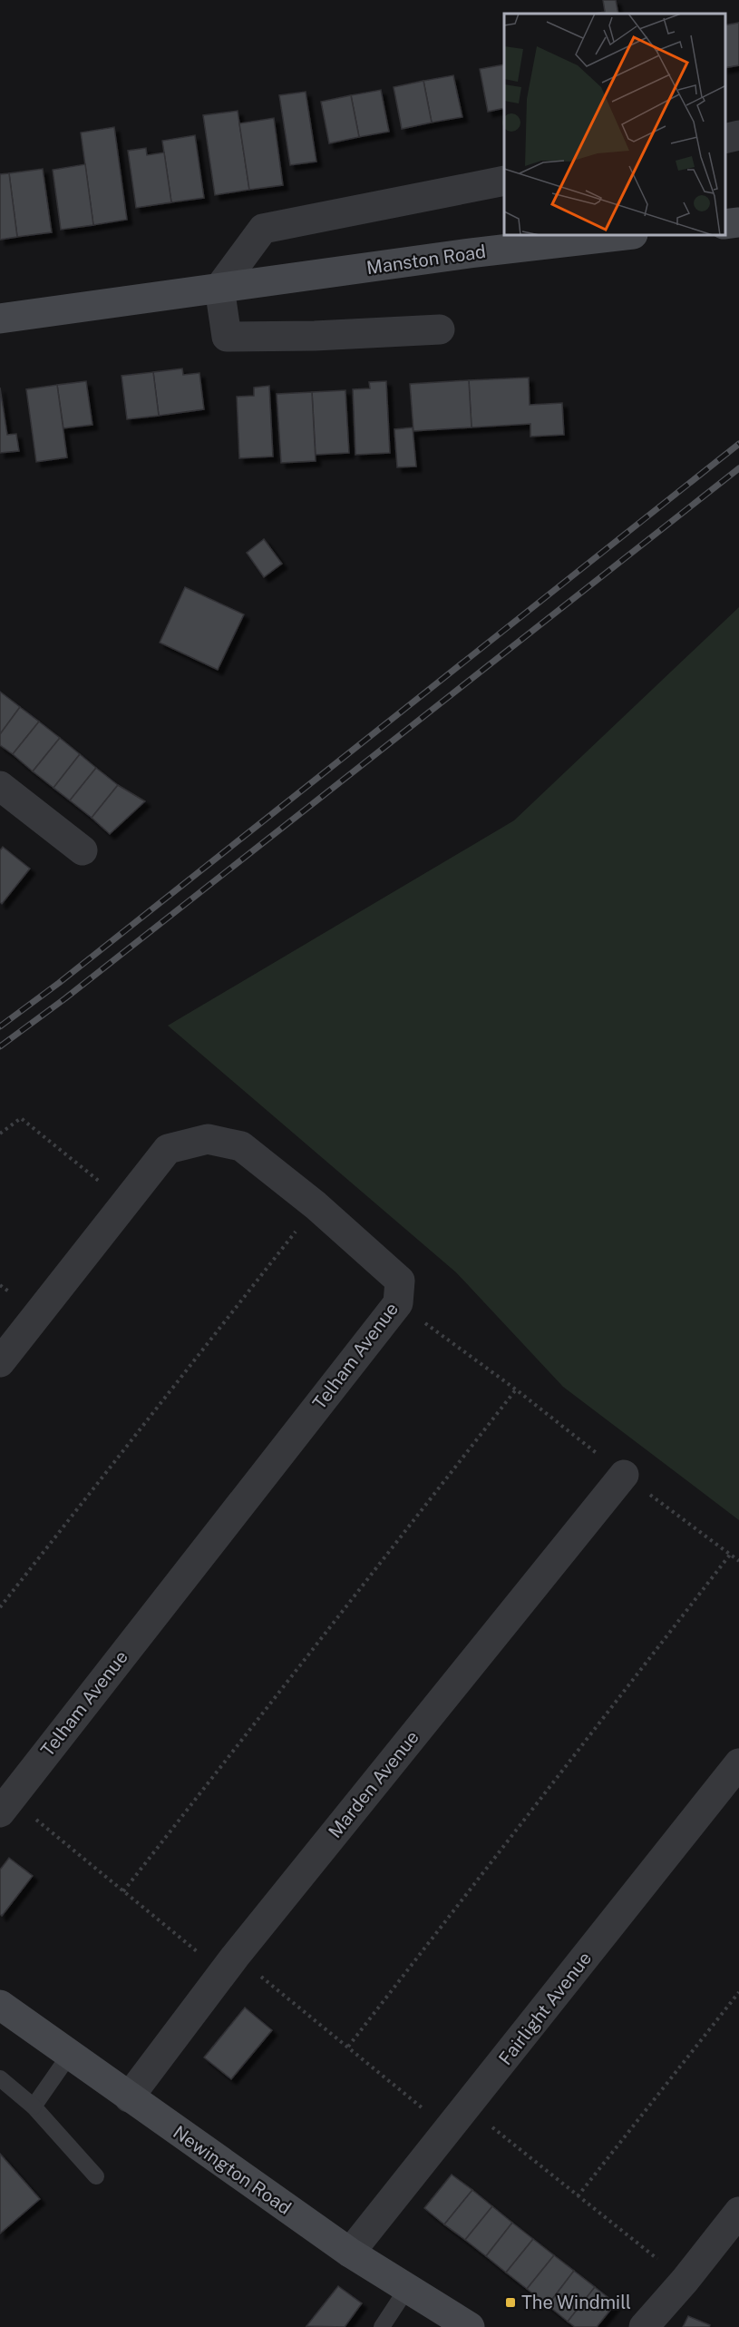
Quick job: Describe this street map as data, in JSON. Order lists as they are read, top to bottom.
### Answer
{
  "streets": {
    "main road": ["Manston Road", "Newington Road"],
    "street": ["Telham Avenue", "Marden Avenue", "Fairlight Avenue"]
  },
  "crossings": [
    ["Marden Avenue", "Newington Road"],
    ["Fairlight Avenue", "Newington Road"]
  ],
  "places": {
    "transit": ["The Windmill"]
  }
}
